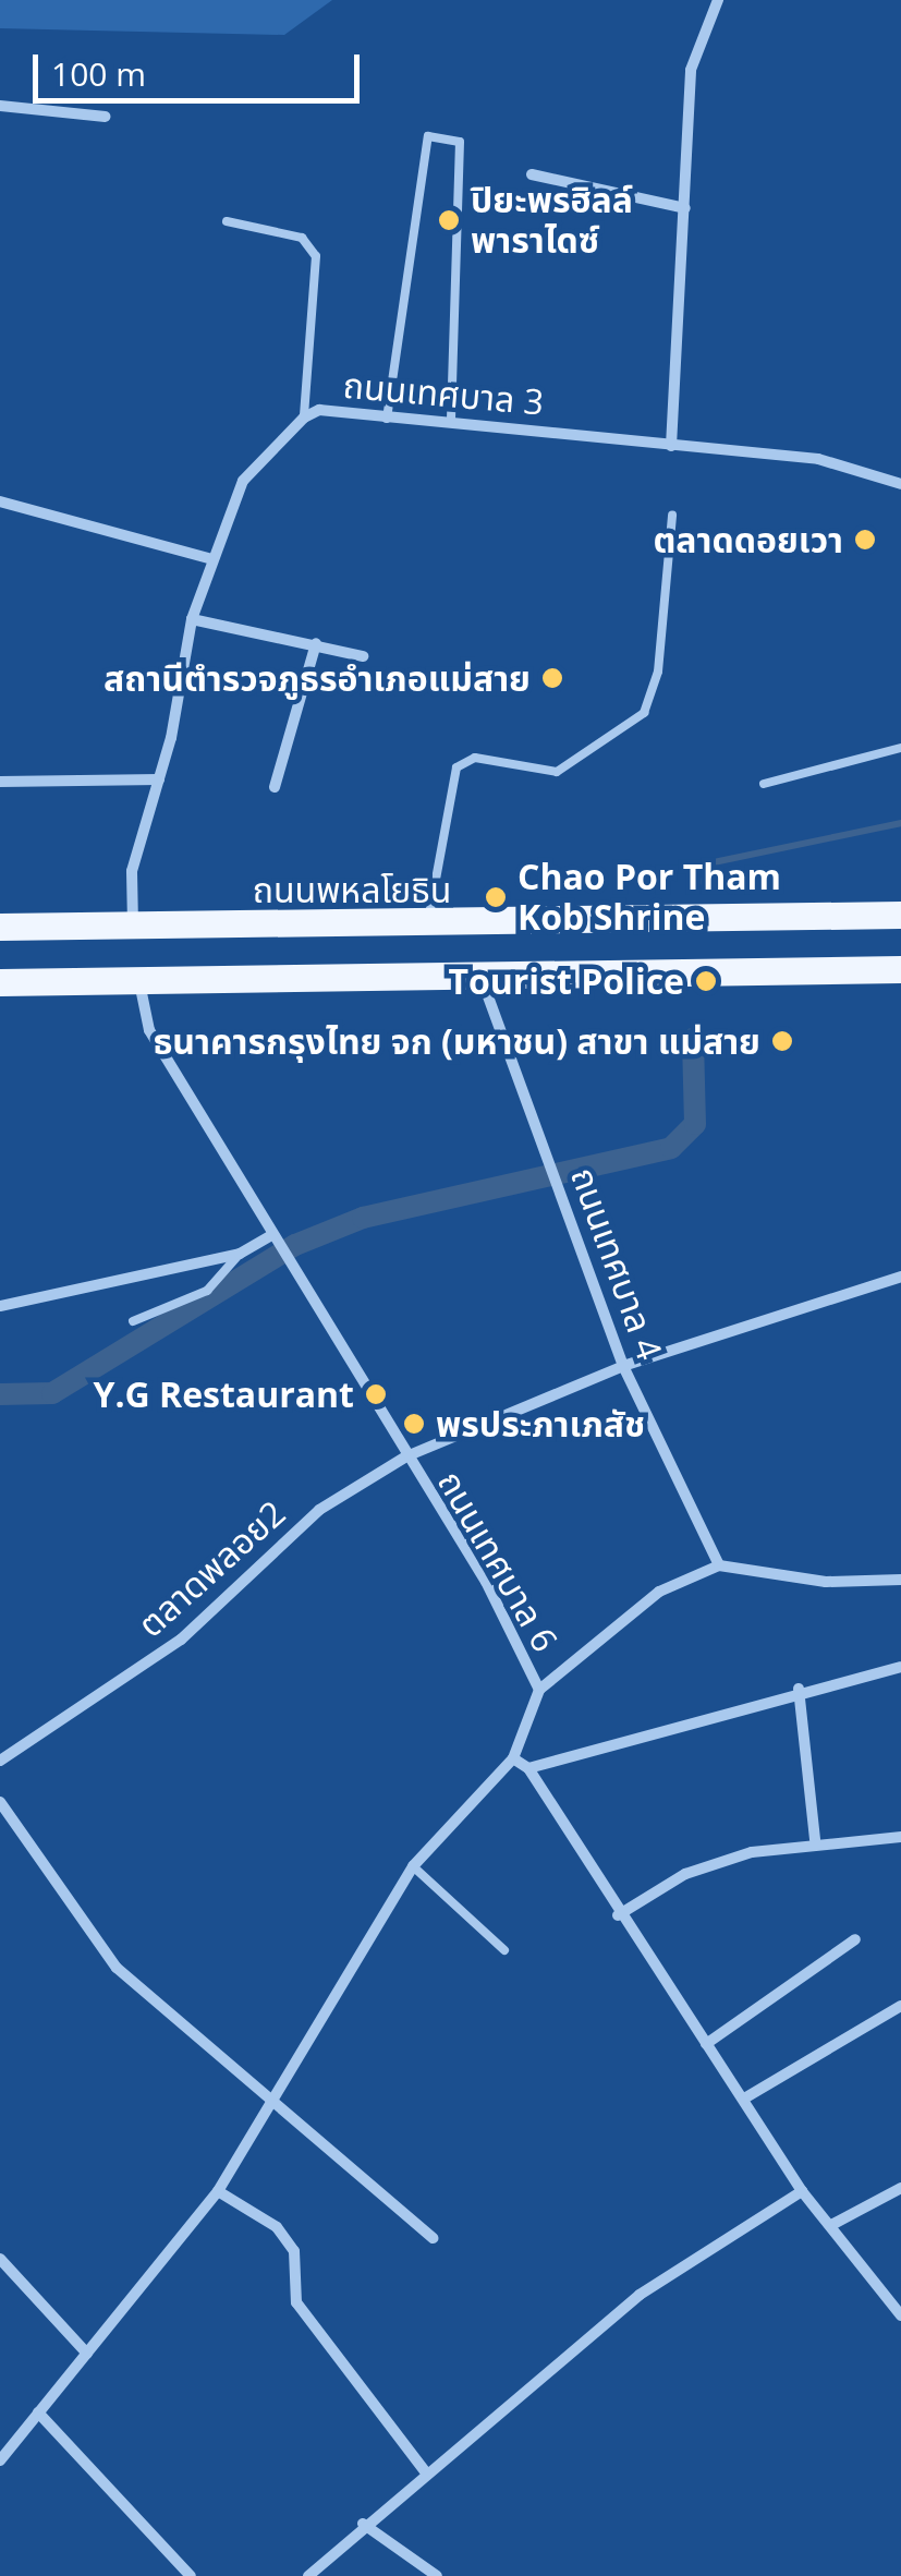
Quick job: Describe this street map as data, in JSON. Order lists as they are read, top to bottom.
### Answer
{
  "streets": {
    "main road": ["ถนนพหลโยธิน"],
    "street": [
      "ถนนเทศบาล 3",
      "ถนนเทศบาล 4",
      "ถนนเทศบาล 6",
      "ตลาดพลอย2"
    ]
  },
  "crossings": [
    ["ถนนเทศบาล 3", "ถนนพหลโยธิน"],
    ["ถนนเทศบาล 4", "ตลาดพลอย2"],
    ["ถนนเทศบาล 6", "ตลาดพลอย2"]
  ],
  "places": [
    "ปิยะพรฮิลล์ พาราไดซ์",
    "ตลาดดอยเวา",
    "สถานีตำรวจภูธรอำเภอแม่สาย",
    "Chao Por Tham Kob Shrine",
    "Tourist Police",
    "ธนาคารกรุงไทย จก (มหาชน) สาขา แม่สาย",
    "Y.G Restaurant",
    "พรประภาเภสัช"
  ],
  "scale_bar": "100 m"
}
